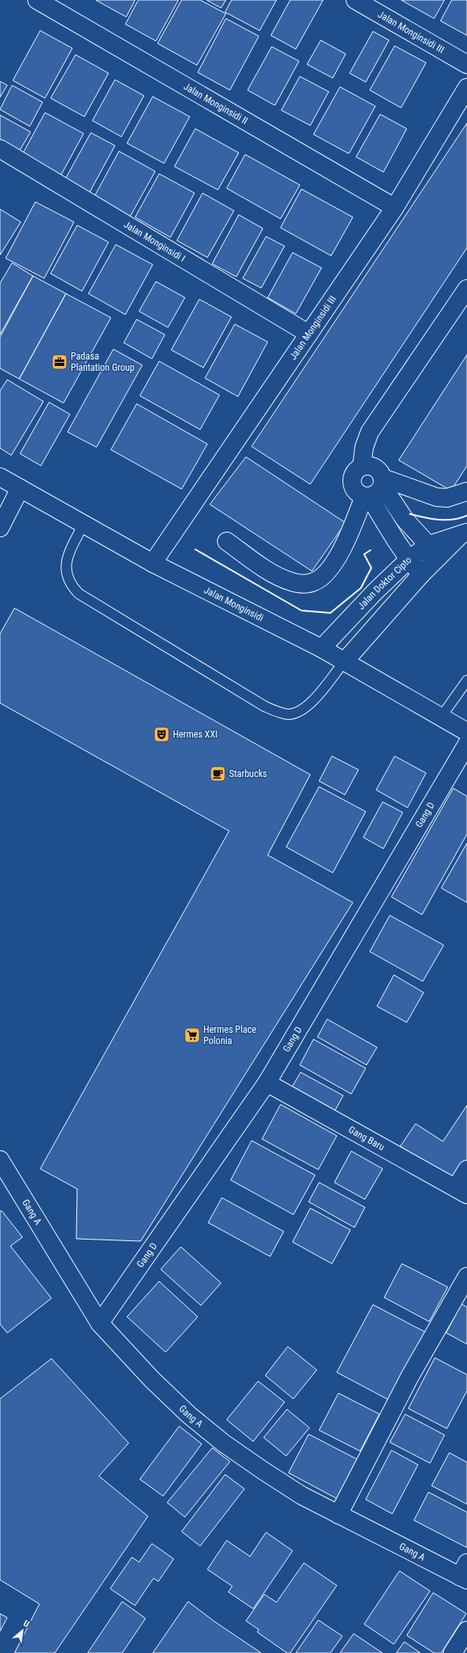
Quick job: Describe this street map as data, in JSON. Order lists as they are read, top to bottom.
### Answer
{
  "streets": {
    "street": [
      "Jalan Monginsidi III",
      "Jalan Monginsidi II",
      "Jalan Monginsidi I",
      "Jalan Doktor Cipto",
      "Jalan Monginsidi",
      "Gang D",
      "Gang Baru",
      "Gang A"
    ]
  },
  "crossings": [
    ["Jalan Monginsidi III", "Jalan Monginsidi II"],
    ["Jalan Monginsidi III", "Jalan Monginsidi I"],
    ["Jalan Monginsidi III", "Jalan Monginsidi"],
    ["Jalan Doktor Cipto", "Jalan Monginsidi"],
    ["Gang D", "Gang Baru"],
    ["Gang D", "Gang A"]
  ],
  "places": {
    "office": ["Padasa Plantation Group"],
    "theatre": ["Hermes XXI"],
    "cafe": ["Starbucks"],
    "supermarket": ["Hermes Place Polonia"]
  },
  "north": "top right"
}
